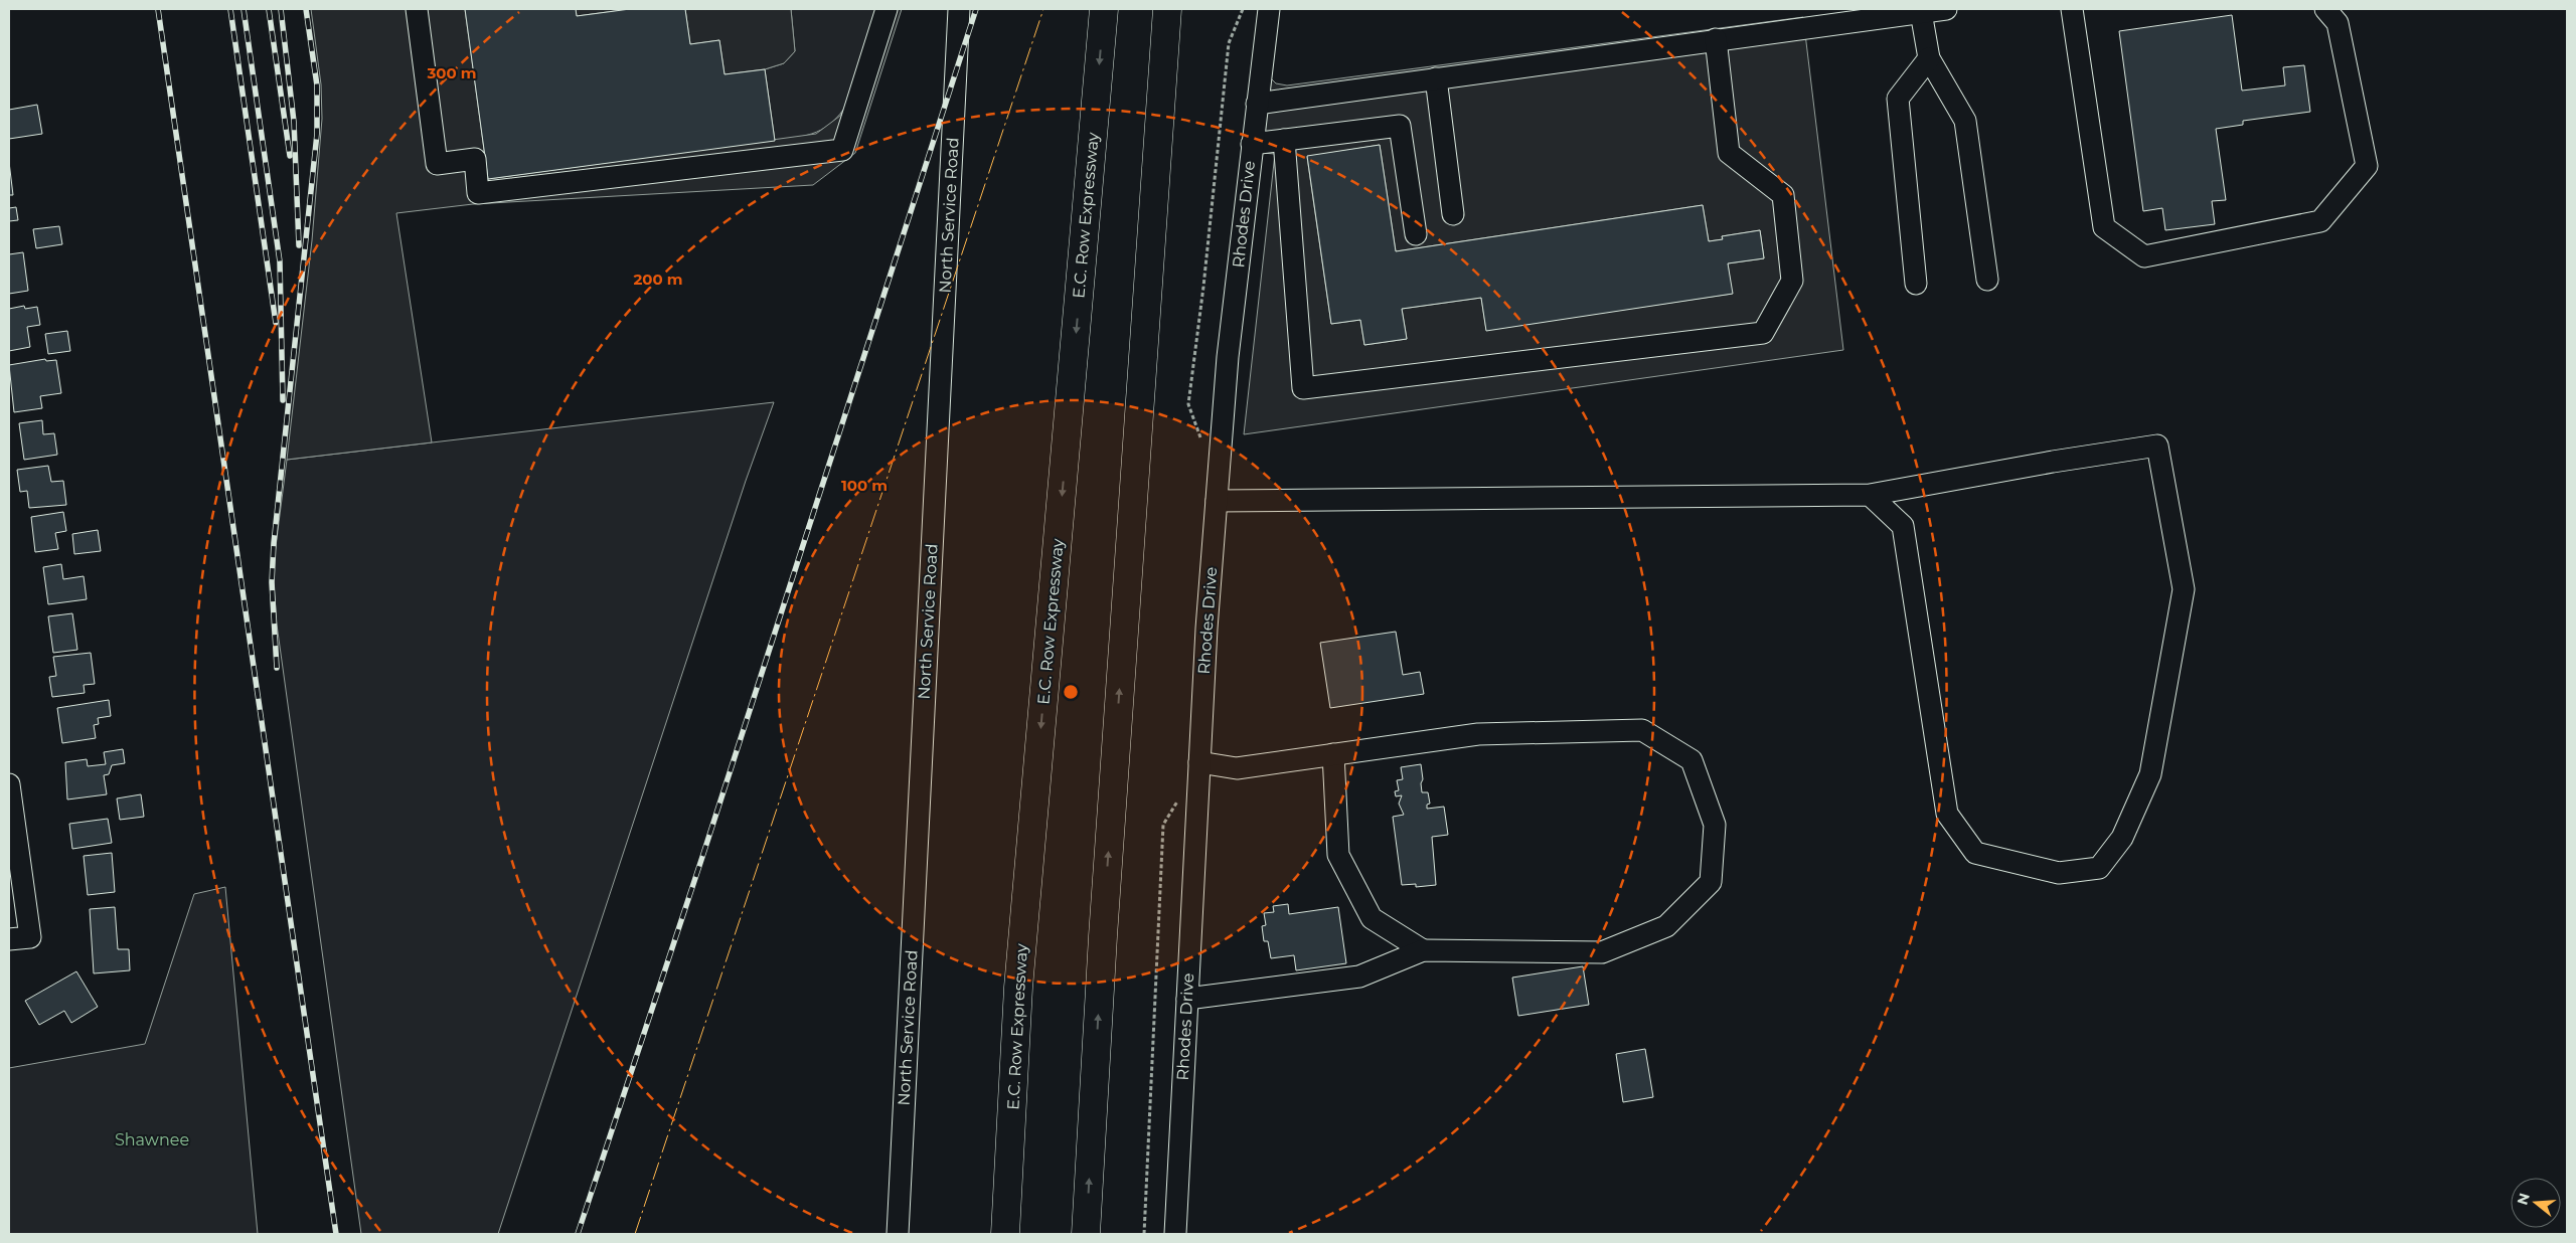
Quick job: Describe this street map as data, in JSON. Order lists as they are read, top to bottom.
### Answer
{
  "streets": {
    "highway": ["E.C. Row Expressway"],
    "street": ["Rhodes Drive", "North Service Road"]
  },
  "parks": ["Shawnee"],
  "north": "left",
  "rings": ["300 m", "200 m", "100 m"]
}
